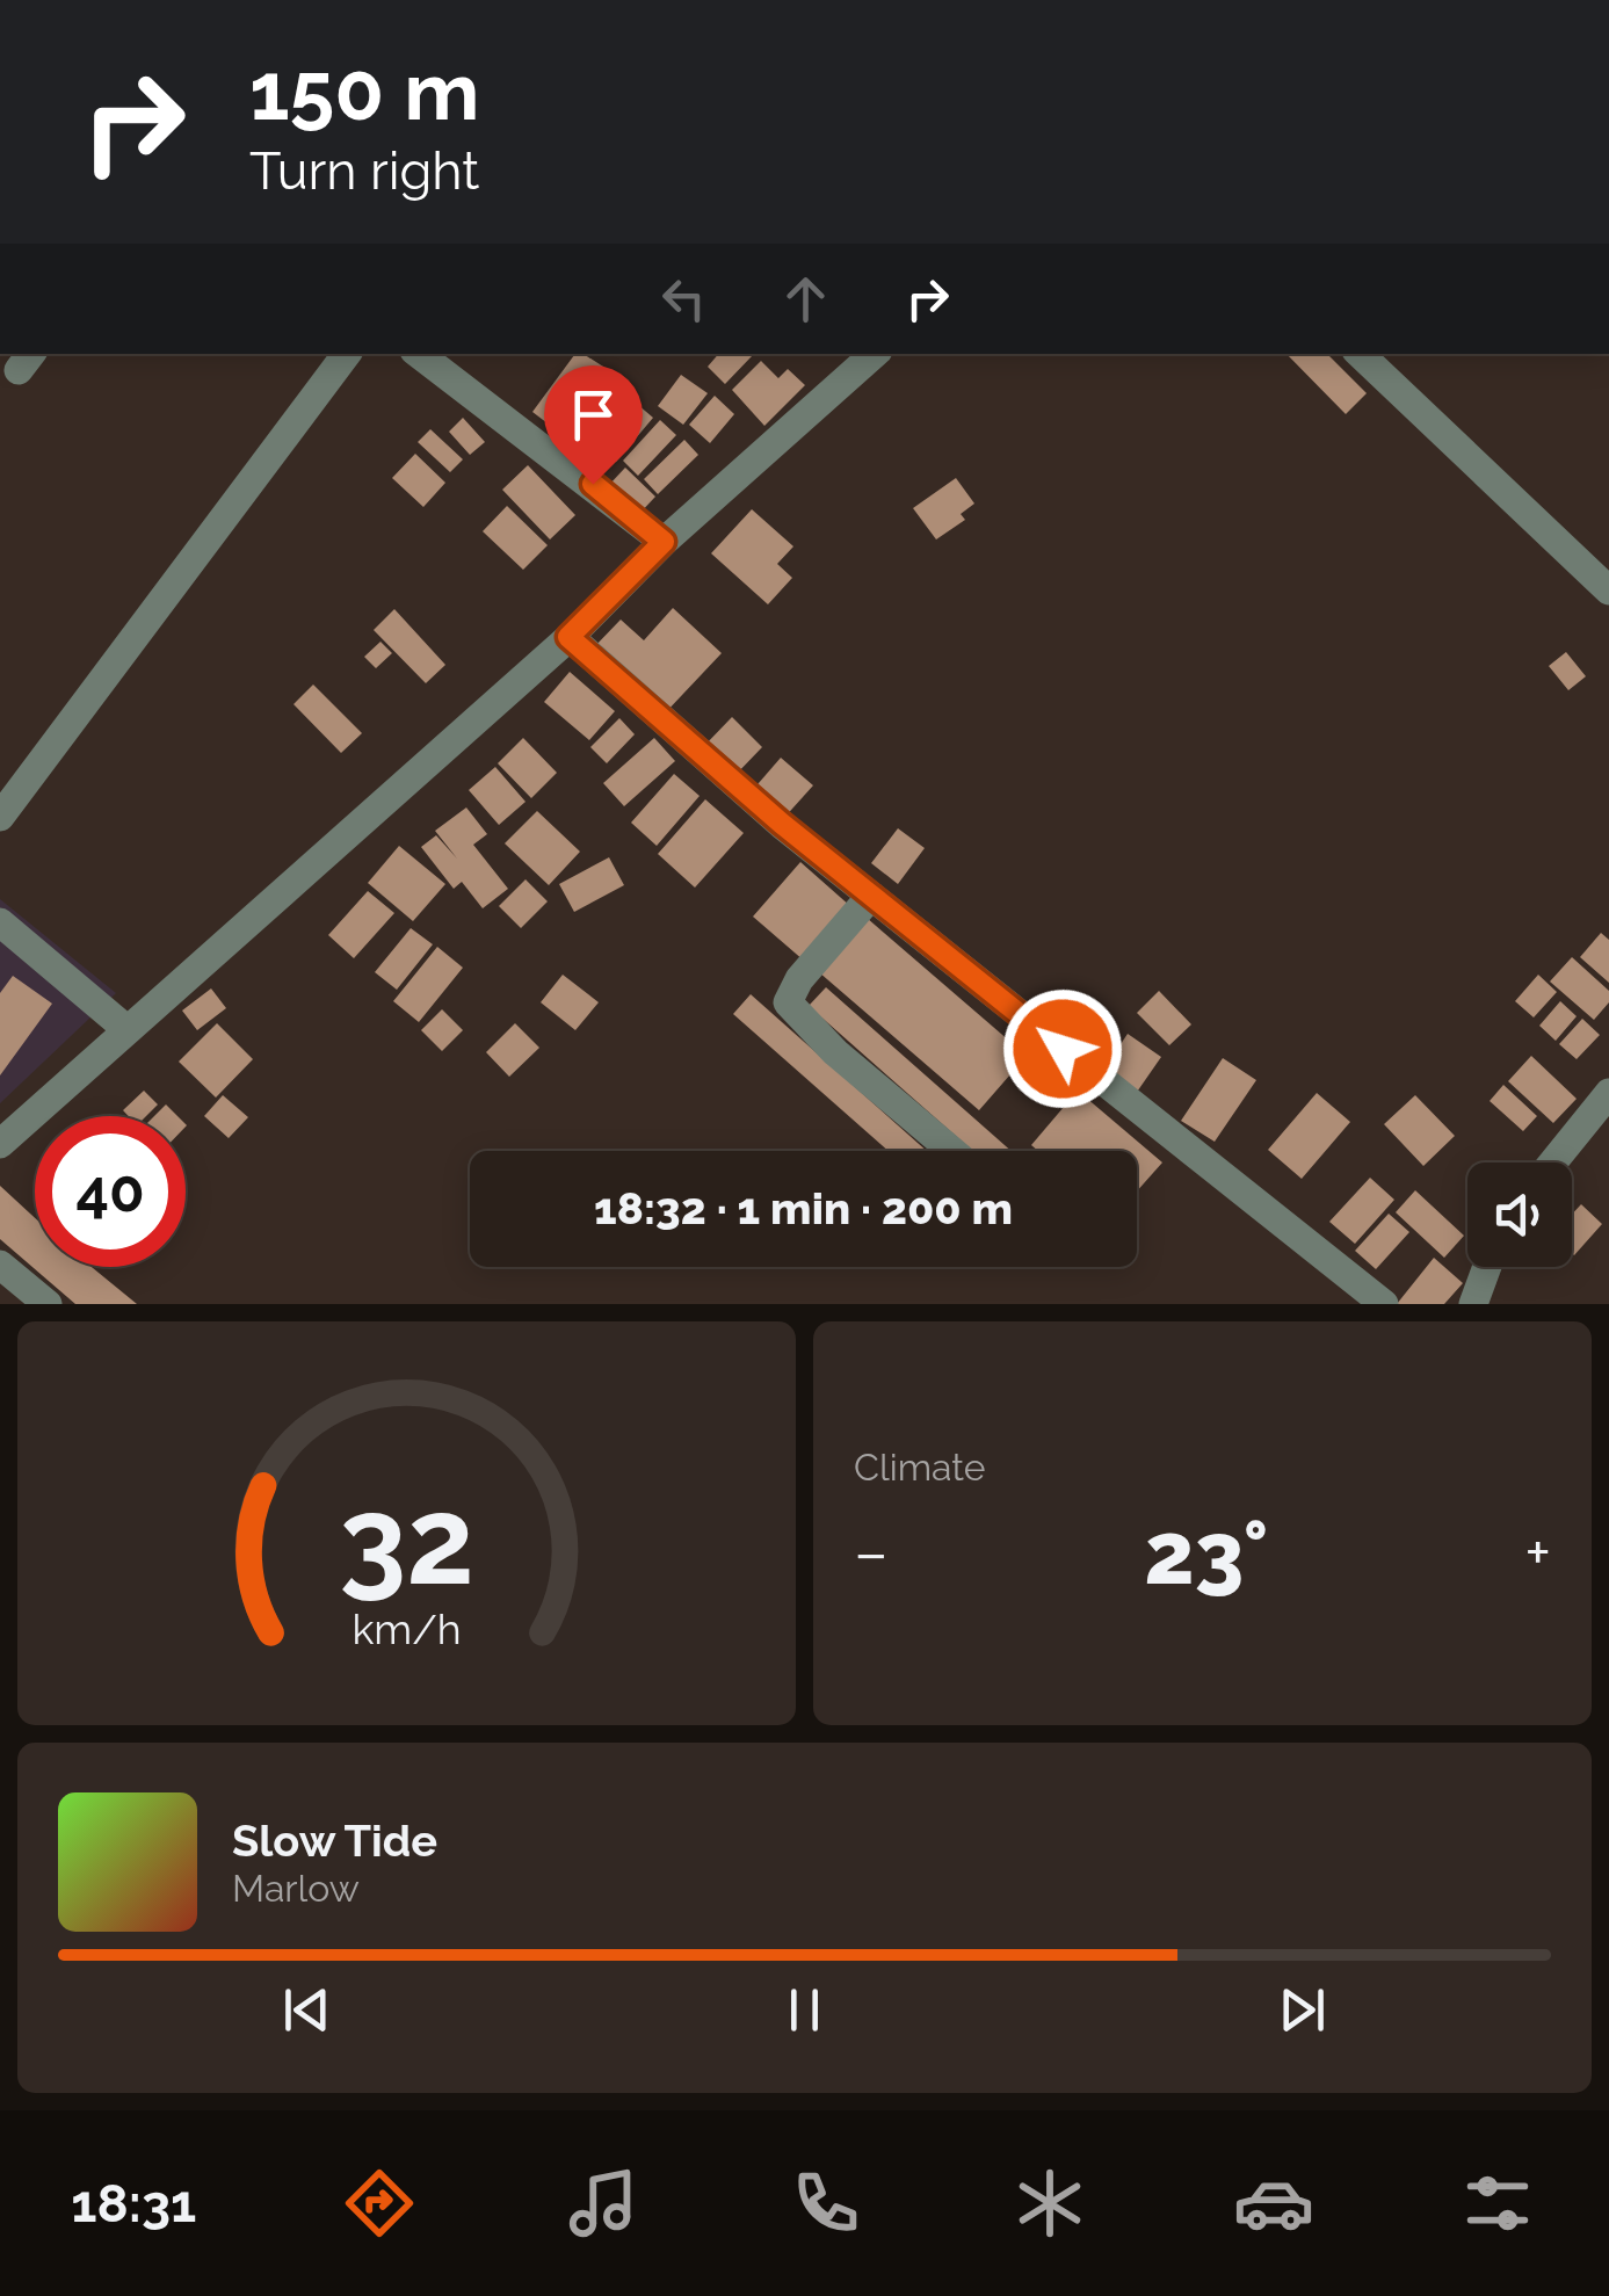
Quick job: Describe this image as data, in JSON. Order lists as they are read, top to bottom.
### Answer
{
  "page": {
    "turn": ["150 m", "Turn right"],
    "limit": "40",
    "trip": "18:32 · 1 min · 200 m",
    "tile": "Climate",
    "heat": ["−", "23°", "+"],
    "song": ["Slow Tide", "Marlow"],
    "tabs": "18:31",
    "gauge": ["32", "km/h"]
  }
}
